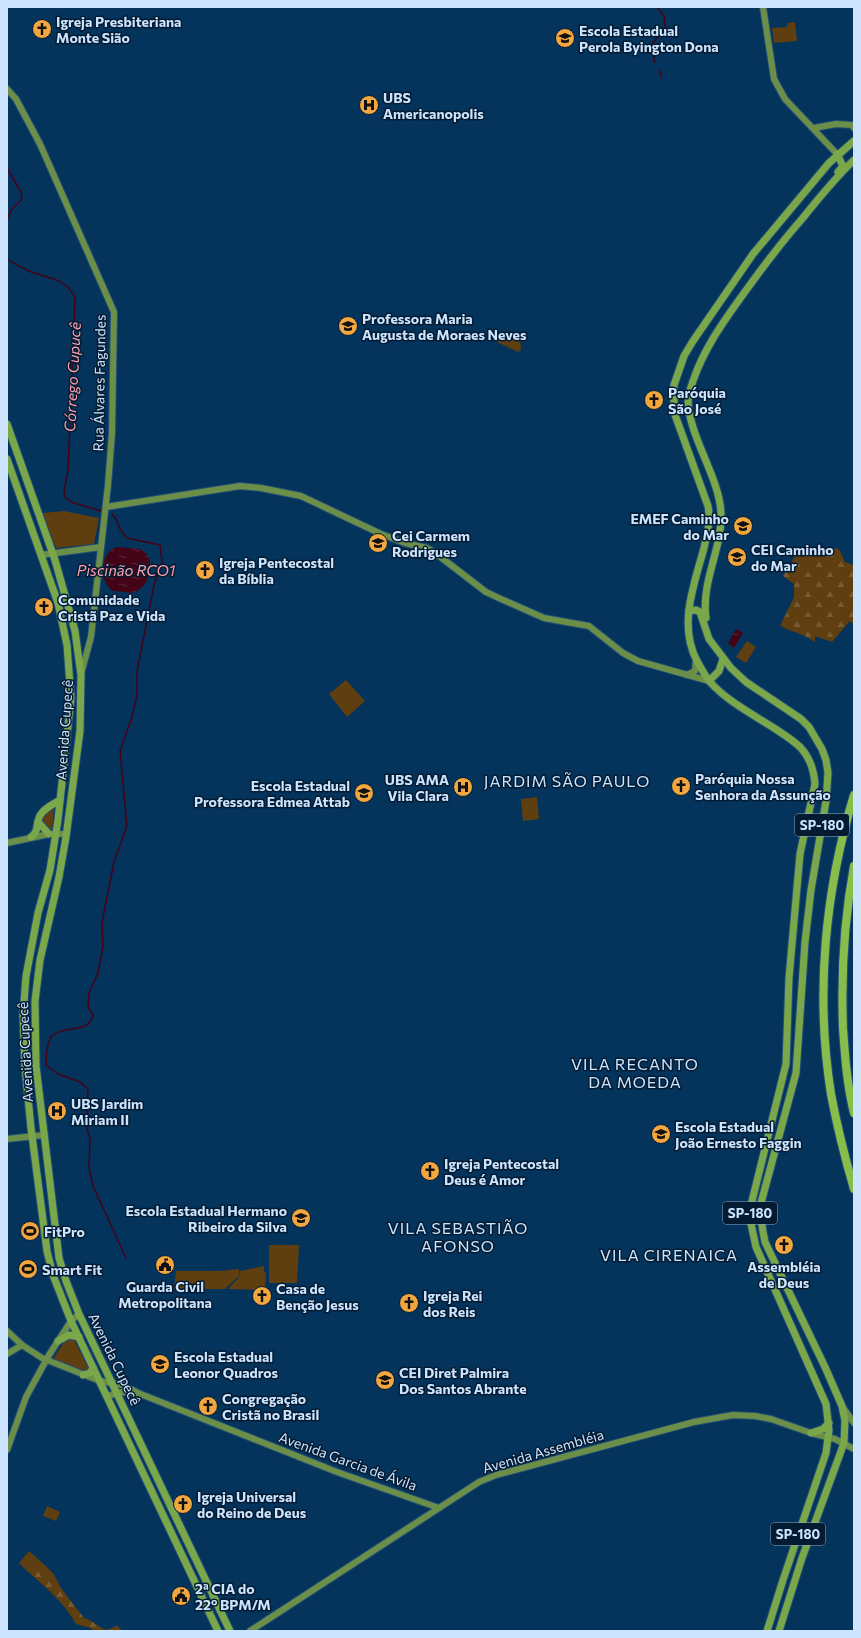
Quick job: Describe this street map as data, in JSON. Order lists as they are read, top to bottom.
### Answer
{
  "streets": {
    "main road": ["Avenida Cupecê", "SP-180"],
    "street": ["Rua Álvares Fagundes", "Avenida Assembléia", "Avenida Garcia de Ávila"]
  },
  "crossings": [
    ["Rua Álvares Fagundes", "Avenida Cupecê"],
    ["Avenida Cupecê", "Avenida Garcia de Ávila"],
    ["SP-180", "Avenida Assembléia"],
    ["Avenida Assembléia", "Avenida Garcia de Ávila"]
  ],
  "districts": [
    "JARDIM SÃO PAULO",
    "VILA RECANTO DA MOEDA",
    "VILA SEBASTIÃO AFONSO",
    "VILA CIRENAICA"
  ],
  "water": ["Córrego Cupucê", "Piscinão RCO1"],
  "places": {
    "church": [
      "Igreja Presbiteriana Monte Sião",
      "Paróquia São José",
      "Igreja Pentecostal da Bíblia",
      "Comunidade Cristã Paz e Vida",
      "Paróquia Nossa Senhora da Assunção",
      "Igreja Pentecostal Deus é Amor",
      "Assembléia de Deus",
      "Casa de Benção Jesus",
      "Igreja Rei dos Reis",
      "Congregação Cristã no Brasil",
      "Igreja Universal do Reino de Deus"
    ],
    "school or university": [
      "Escola Estadual Perola Byington Dona",
      "Professora Maria Augusta de Moraes Neves",
      "EMEF Caminho do Mar",
      "Cei Carmem Rodrigues",
      "CEI Caminho do Mar",
      "Escola Estadual Professora Edmea Attab",
      "Escola Estadual João Ernesto Faggin",
      "Escola Estadual Hermano Ribeiro da Silva",
      "Escola Estadual Leonor Quadros",
      "CEI Diret Palmira Dos Santos Abrante"
    ],
    "hospital": ["UBS Americanopolis", "UBS AMA Vila Clara", "UBS Jardim Miriam II"],
    "sports": ["FitPro", "Smart Fit"],
    "public building": ["Guarda Civil Metropolitana", "2ª CIA do 22º BPM/M"]
  }
}
